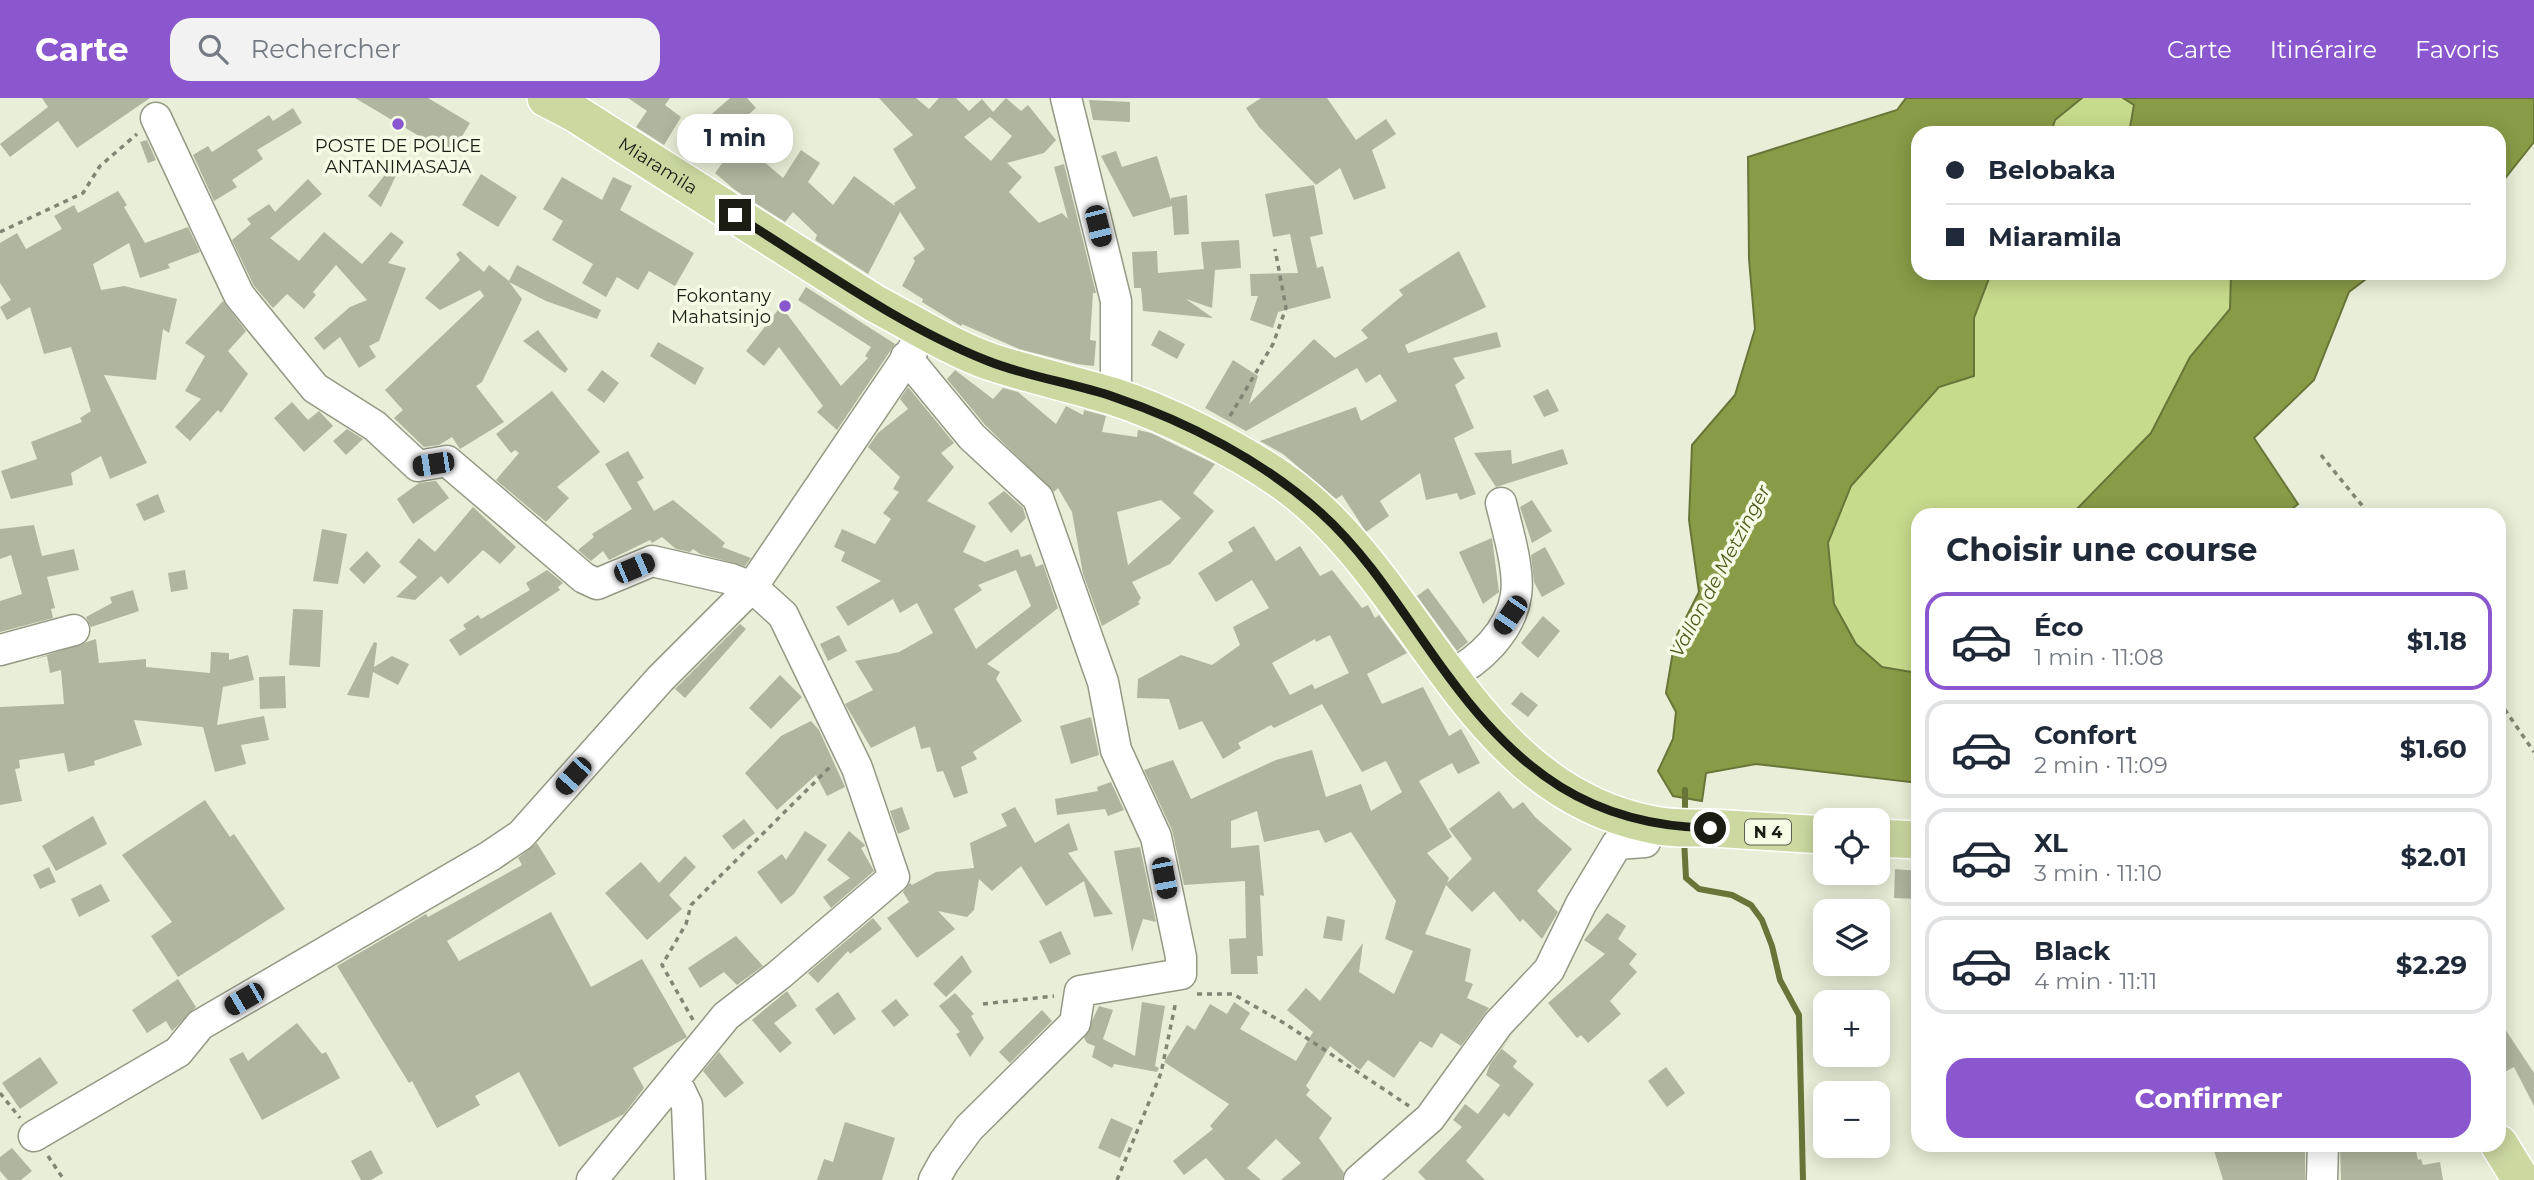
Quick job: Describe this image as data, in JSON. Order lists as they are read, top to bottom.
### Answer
{
  "streets": {
    "main road": ["Miaramila", "N 4"]
  },
  "crossings": [
    ["Miaramila", "N 4"]
  ],
  "water": ["Vallon de Metzinger"],
  "places": ["POSTE DE POLICE ANTANIMASAJA", "Fokontany Mahatsinjo"],
  "page": {
    "header": "Carte",
    "search": "Rechercher",
    "nav": ["Carte", "Itinéraire", "Favoris"],
    "bubble": "1 min",
    "banner": ["Belobaka", "Miaramila"],
    "heading": "Choisir une course",
    "list": [
      {
        "name": "Éco",
        "note": "1 min · 11:08",
        "value": "$1.18"
      },
      {
        "name": "Confort",
        "note": "2 min · 11:09",
        "value": "$1.60"
      },
      {
        "name": "XL",
        "note": "3 min · 11:10",
        "value": "$2.01"
      },
      {
        "name": "Black",
        "note": "4 min · 11:11",
        "value": "$2.29"
      }
    ],
    "map_buttons": ["+", "−"],
    "buttons": "Confirmer"
  }
}
